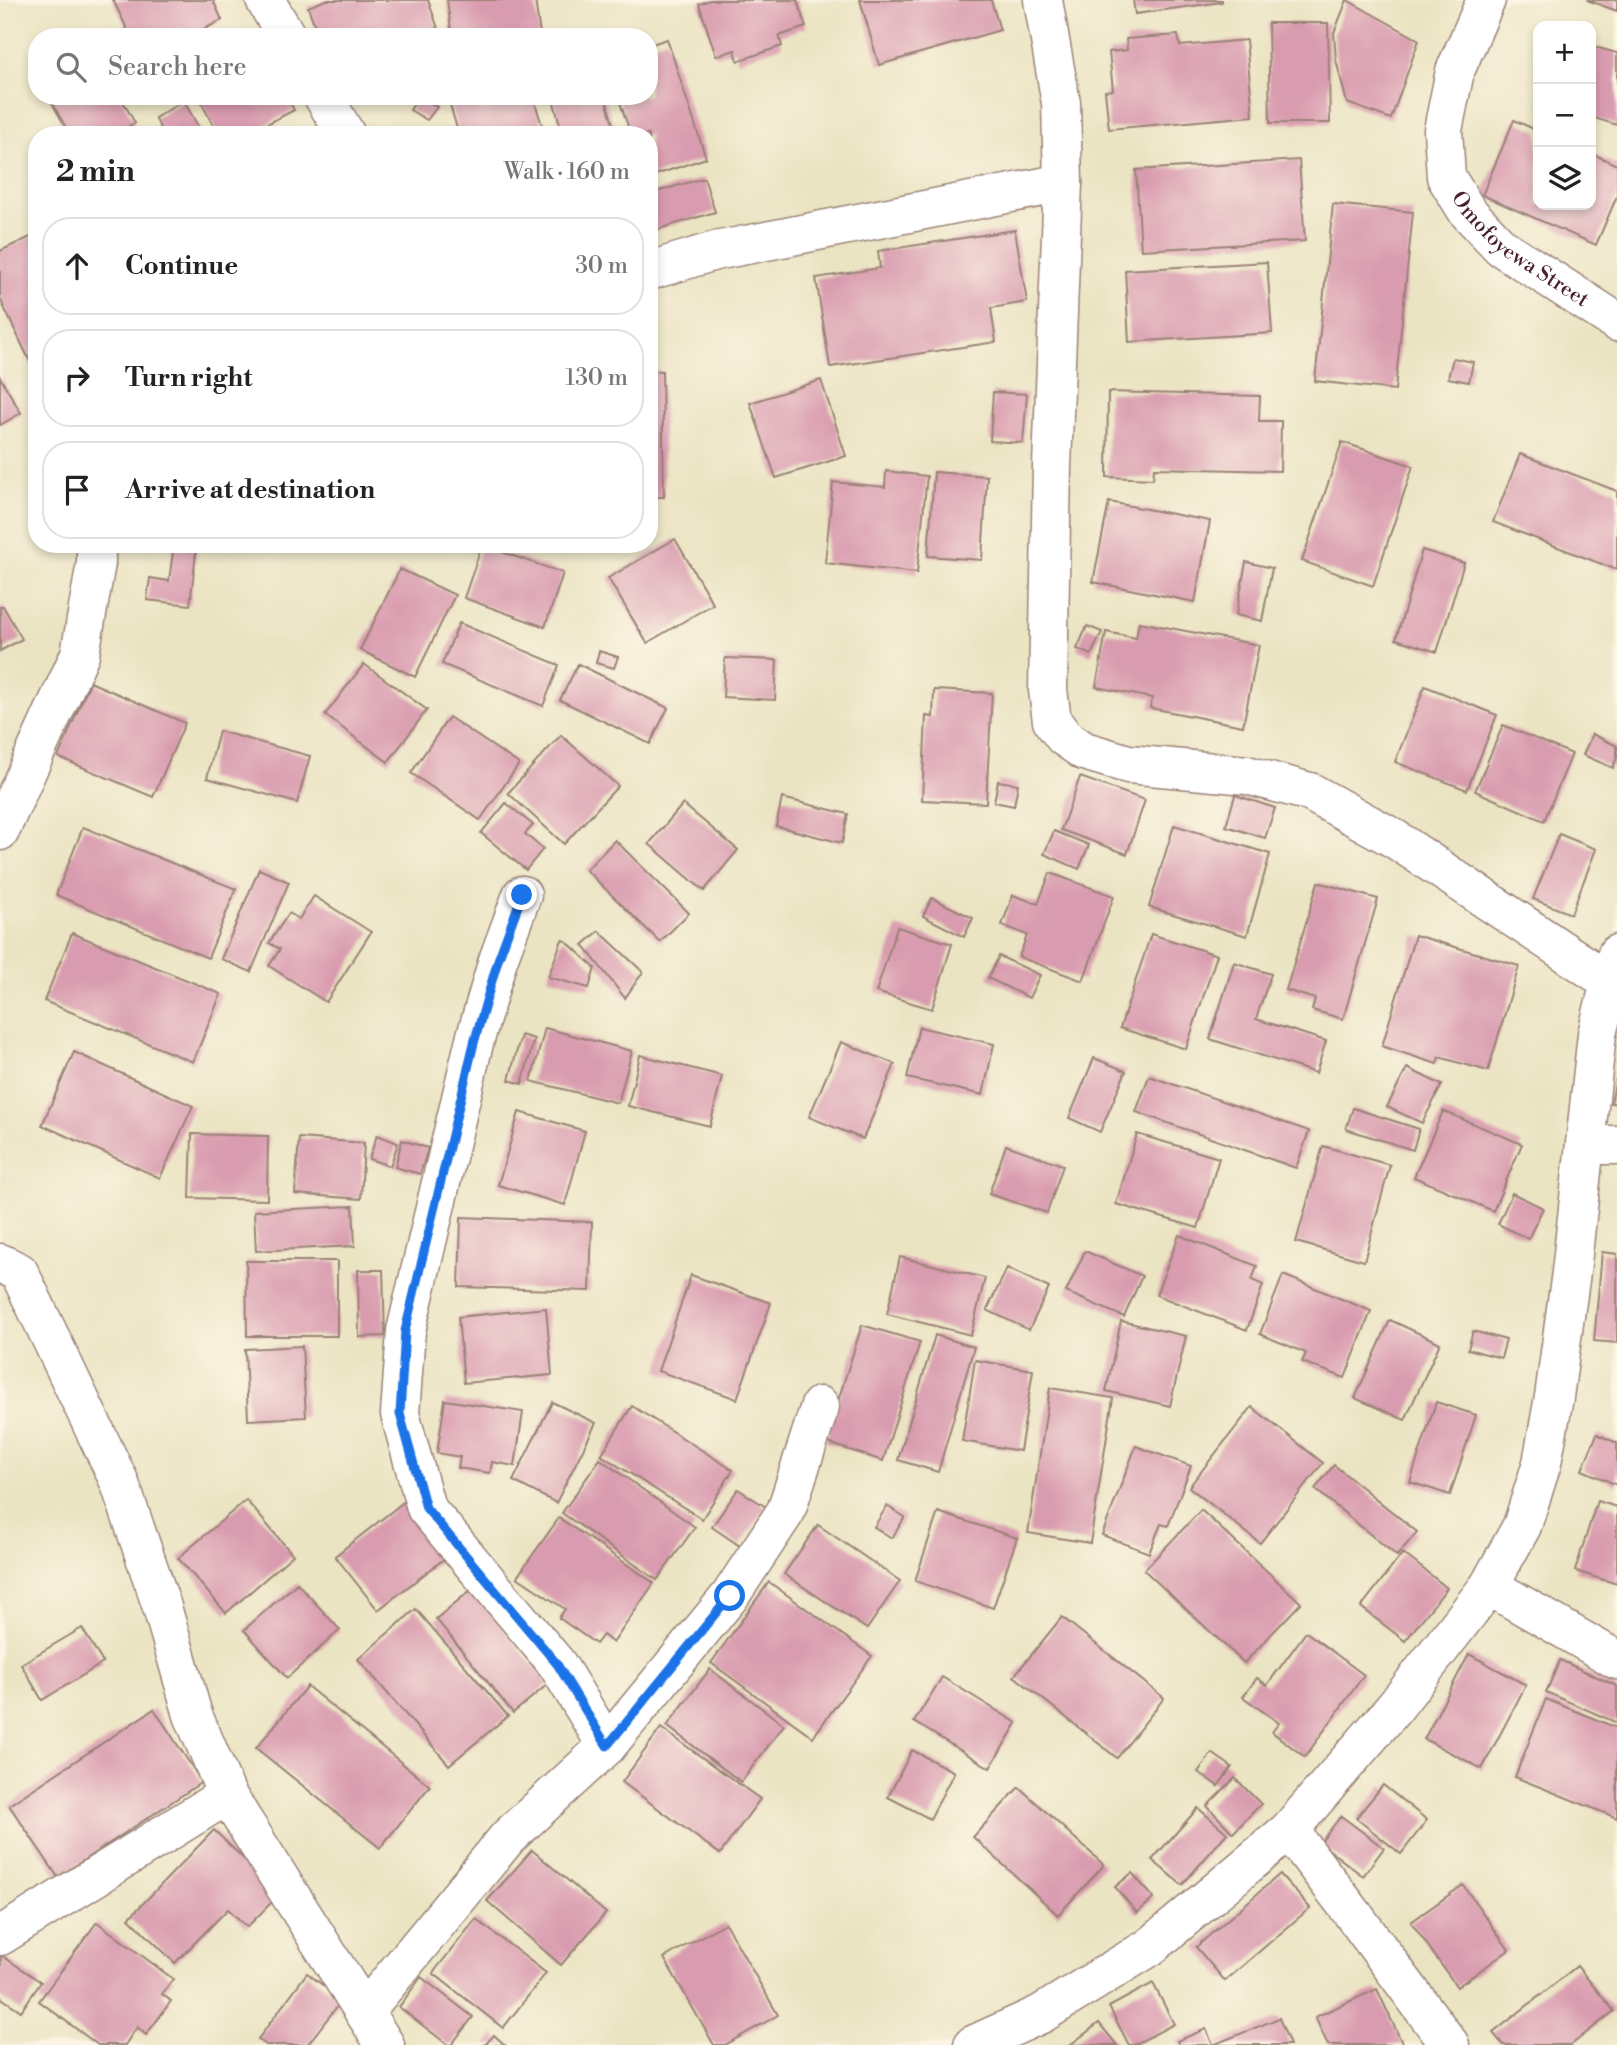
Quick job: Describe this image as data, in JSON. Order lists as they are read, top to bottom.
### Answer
{
  "streets": {
    "street": ["Omofoyewa Street"]
  },
  "page": {
    "map_buttons": ["+", "−"],
    "search": "Search here",
    "heading": ["2 min", "Walk · 160 m"],
    "list": [
      ["Continue", "30 m"],
      ["Turn right", "130 m"],
      "Arrive at destination"
    ]
  }
}
